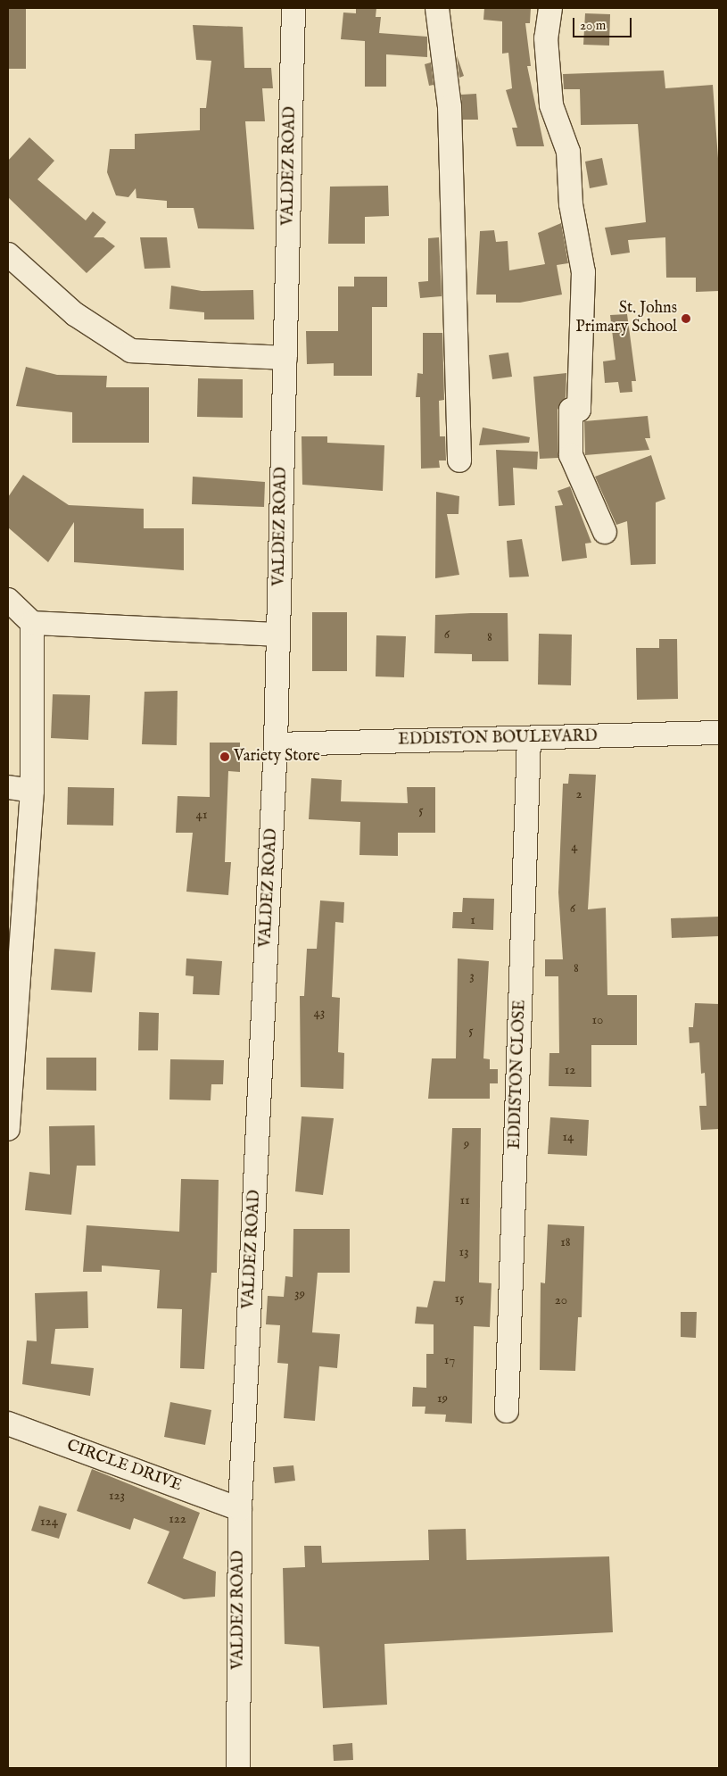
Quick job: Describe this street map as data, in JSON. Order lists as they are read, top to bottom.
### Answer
{
  "streets": {
    "street": [
      "VALDEZ ROAD",
      "EDDISTON BOULEVARD",
      "EDDISTON CLOSE",
      "CIRCLE DRIVE"
    ]
  },
  "crossings": [
    ["VALDEZ ROAD", "EDDISTON BOULEVARD"],
    ["VALDEZ ROAD", "CIRCLE DRIVE"],
    ["EDDISTON BOULEVARD", "EDDISTON CLOSE"]
  ],
  "places": ["St. Johns Primary School", "Variety Store"],
  "house_numbers": [
    "6",
    "8",
    "2",
    "5",
    "41",
    "4",
    "6",
    "1",
    "8",
    "3",
    "43",
    "10",
    "5",
    "12",
    "14",
    "9",
    "11",
    "18",
    "13",
    "39",
    "15",
    "20",
    "17",
    "19",
    "123",
    "122",
    "124"
  ],
  "scale_bar": "20 m"
}
